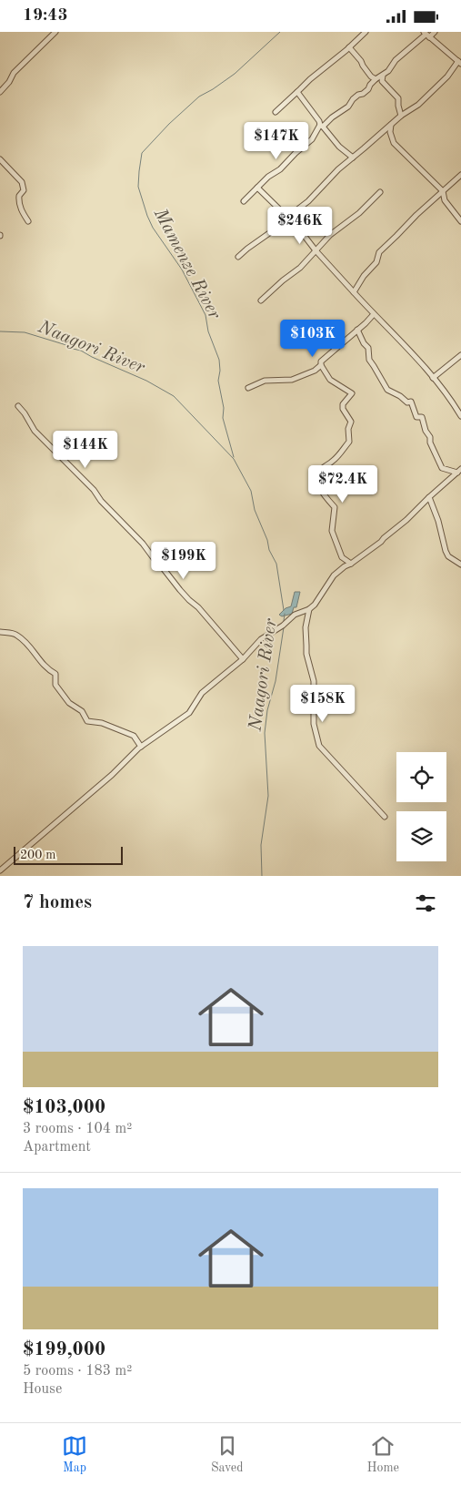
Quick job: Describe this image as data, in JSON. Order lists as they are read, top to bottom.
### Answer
{
  "water": ["Mamenze River", "Naagori River"],
  "scale_bar": "200 m",
  "page": {
    "status": "19:43",
    "price": [
      "$147K",
      "$246K",
      "$103K",
      "$144K",
      "$72.4K",
      "$199K",
      "$158K"
    ],
    "scale": "200 m",
    "heading": "7 homes",
    "list": [
      {
        "name": "$103,000",
        "note": "3 rooms · 104 m² · Apartment"
      },
      {
        "name": "$199,000",
        "note": "5 rooms · 183 m² · House"
      }
    ],
    "tabs": ["Map", "Saved", "Home"]
  }
}
